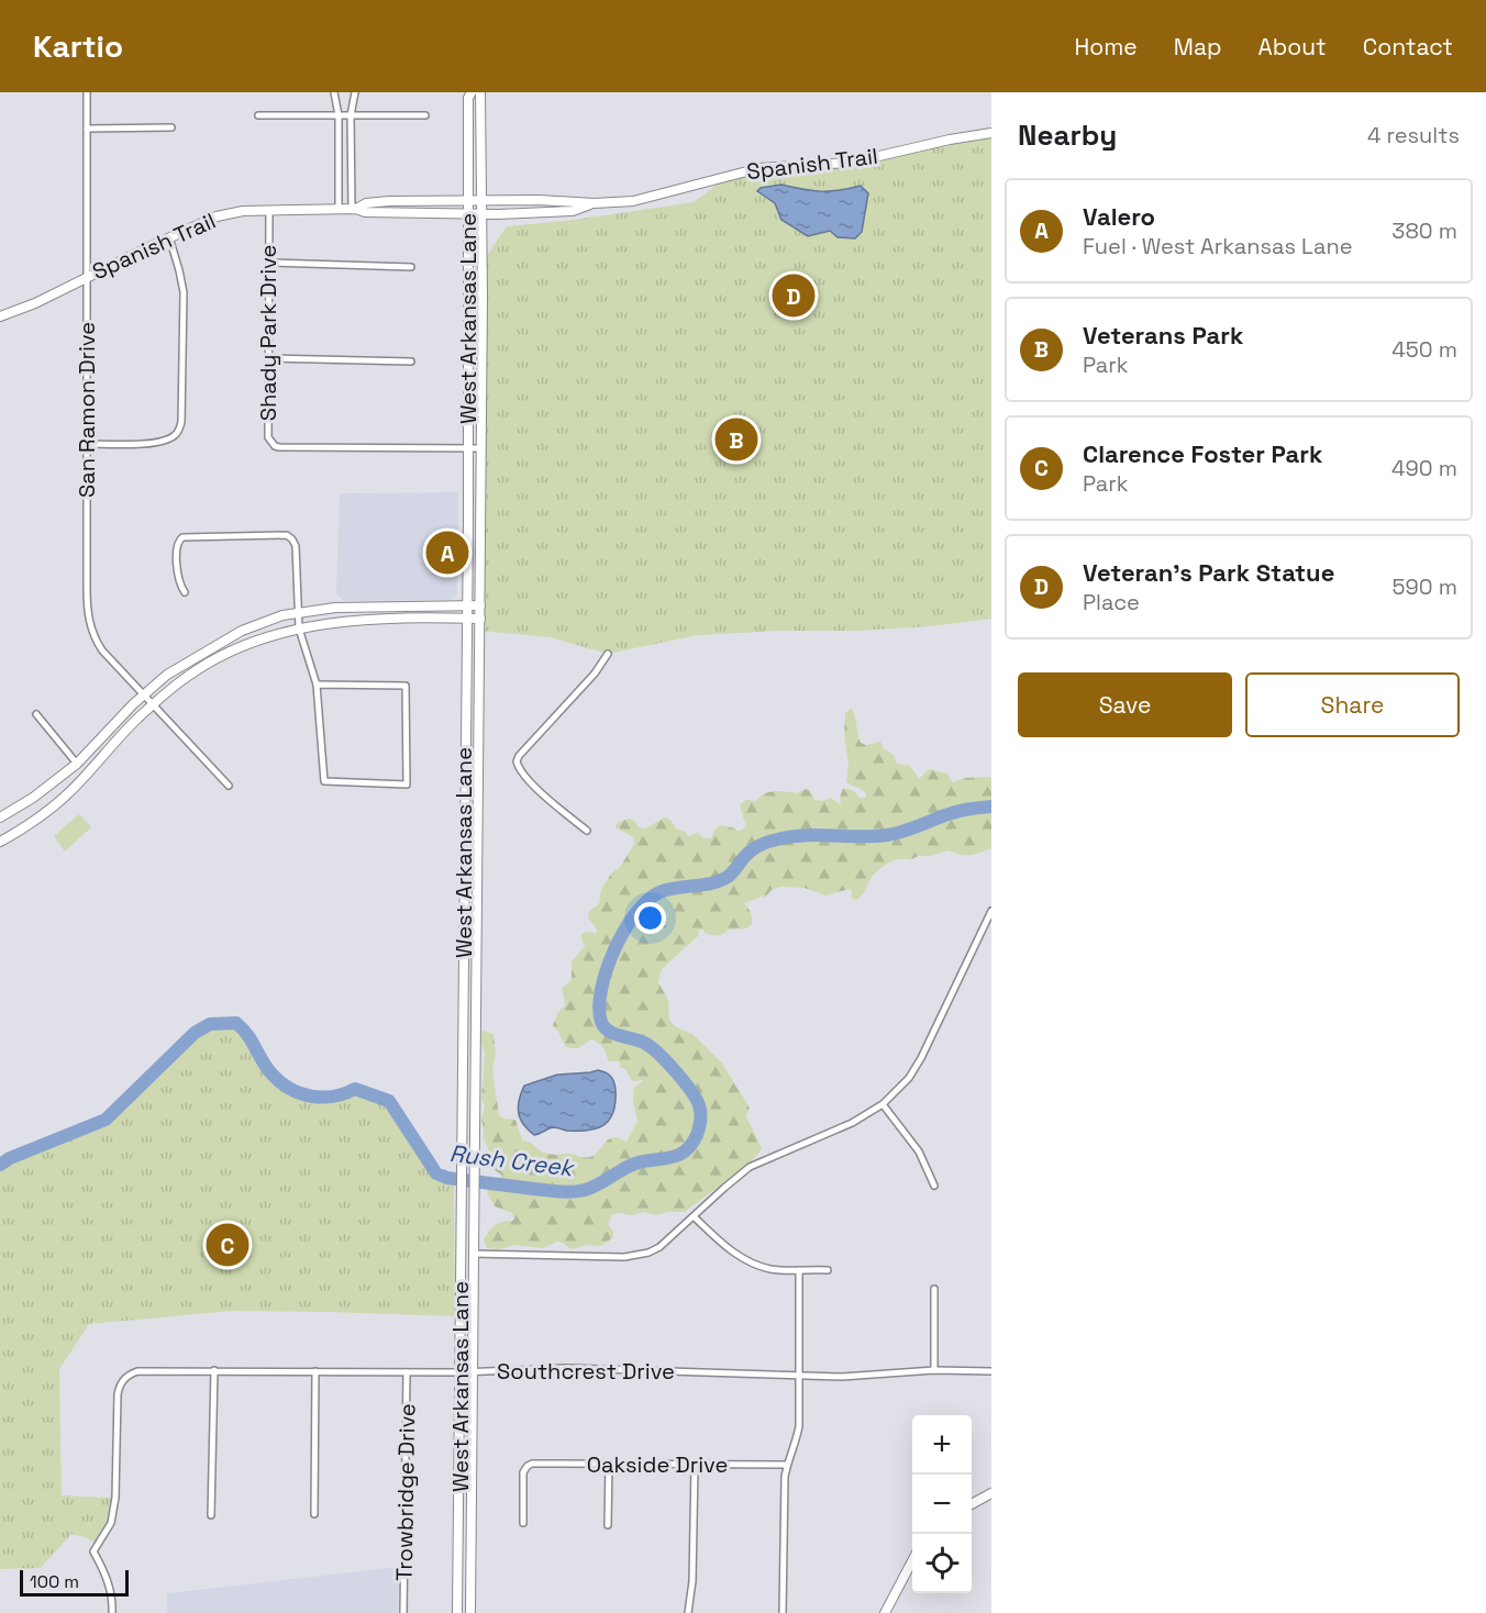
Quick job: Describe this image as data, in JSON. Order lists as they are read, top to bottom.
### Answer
{
  "streets": {
    "main road": ["Spanish Trail", "West Arkansas Lane"],
    "street": [
      "Shady Park Drive",
      "San Ramon Drive",
      "Southcrest Drive",
      "Oakside Drive",
      "Trowbridge Drive"
    ]
  },
  "crossings": [
    ["Spanish Trail", "West Arkansas Lane"],
    ["Spanish Trail", "Shady Park Drive"],
    ["Spanish Trail", "San Ramon Drive"],
    ["West Arkansas Lane", "Shady Park Drive"],
    ["West Arkansas Lane", "Southcrest Drive"],
    ["Southcrest Drive", "Trowbridge Drive"]
  ],
  "water": ["Rush Creek"],
  "scale_bar": "100 m",
  "page": {
    "header": "Kartio",
    "nav": [
      "Home",
      "Map",
      "About",
      "Contact"
    ],
    "heading": ["Nearby", "4 results"],
    "list": [
      {
        "mark": "A",
        "name": "Valero",
        "note": "Fuel · West Arkansas Lane",
        "value": "380 m"
      },
      {
        "mark": "B",
        "name": "Veterans Park",
        "note": "Park",
        "value": "450 m"
      },
      {
        "mark": "C",
        "name": "Clarence Foster Park",
        "note": "Park",
        "value": "490 m"
      },
      {
        "mark": "D",
        "name": "Veteran's Park Statue",
        "note": "Place",
        "value": "590 m"
      }
    ],
    "pins": [
      "D",
      "B",
      "A",
      "C"
    ],
    "buttons": ["Save", "Share"],
    "map_buttons": ["+", "−"],
    "scale": "100 m"
  }
}
